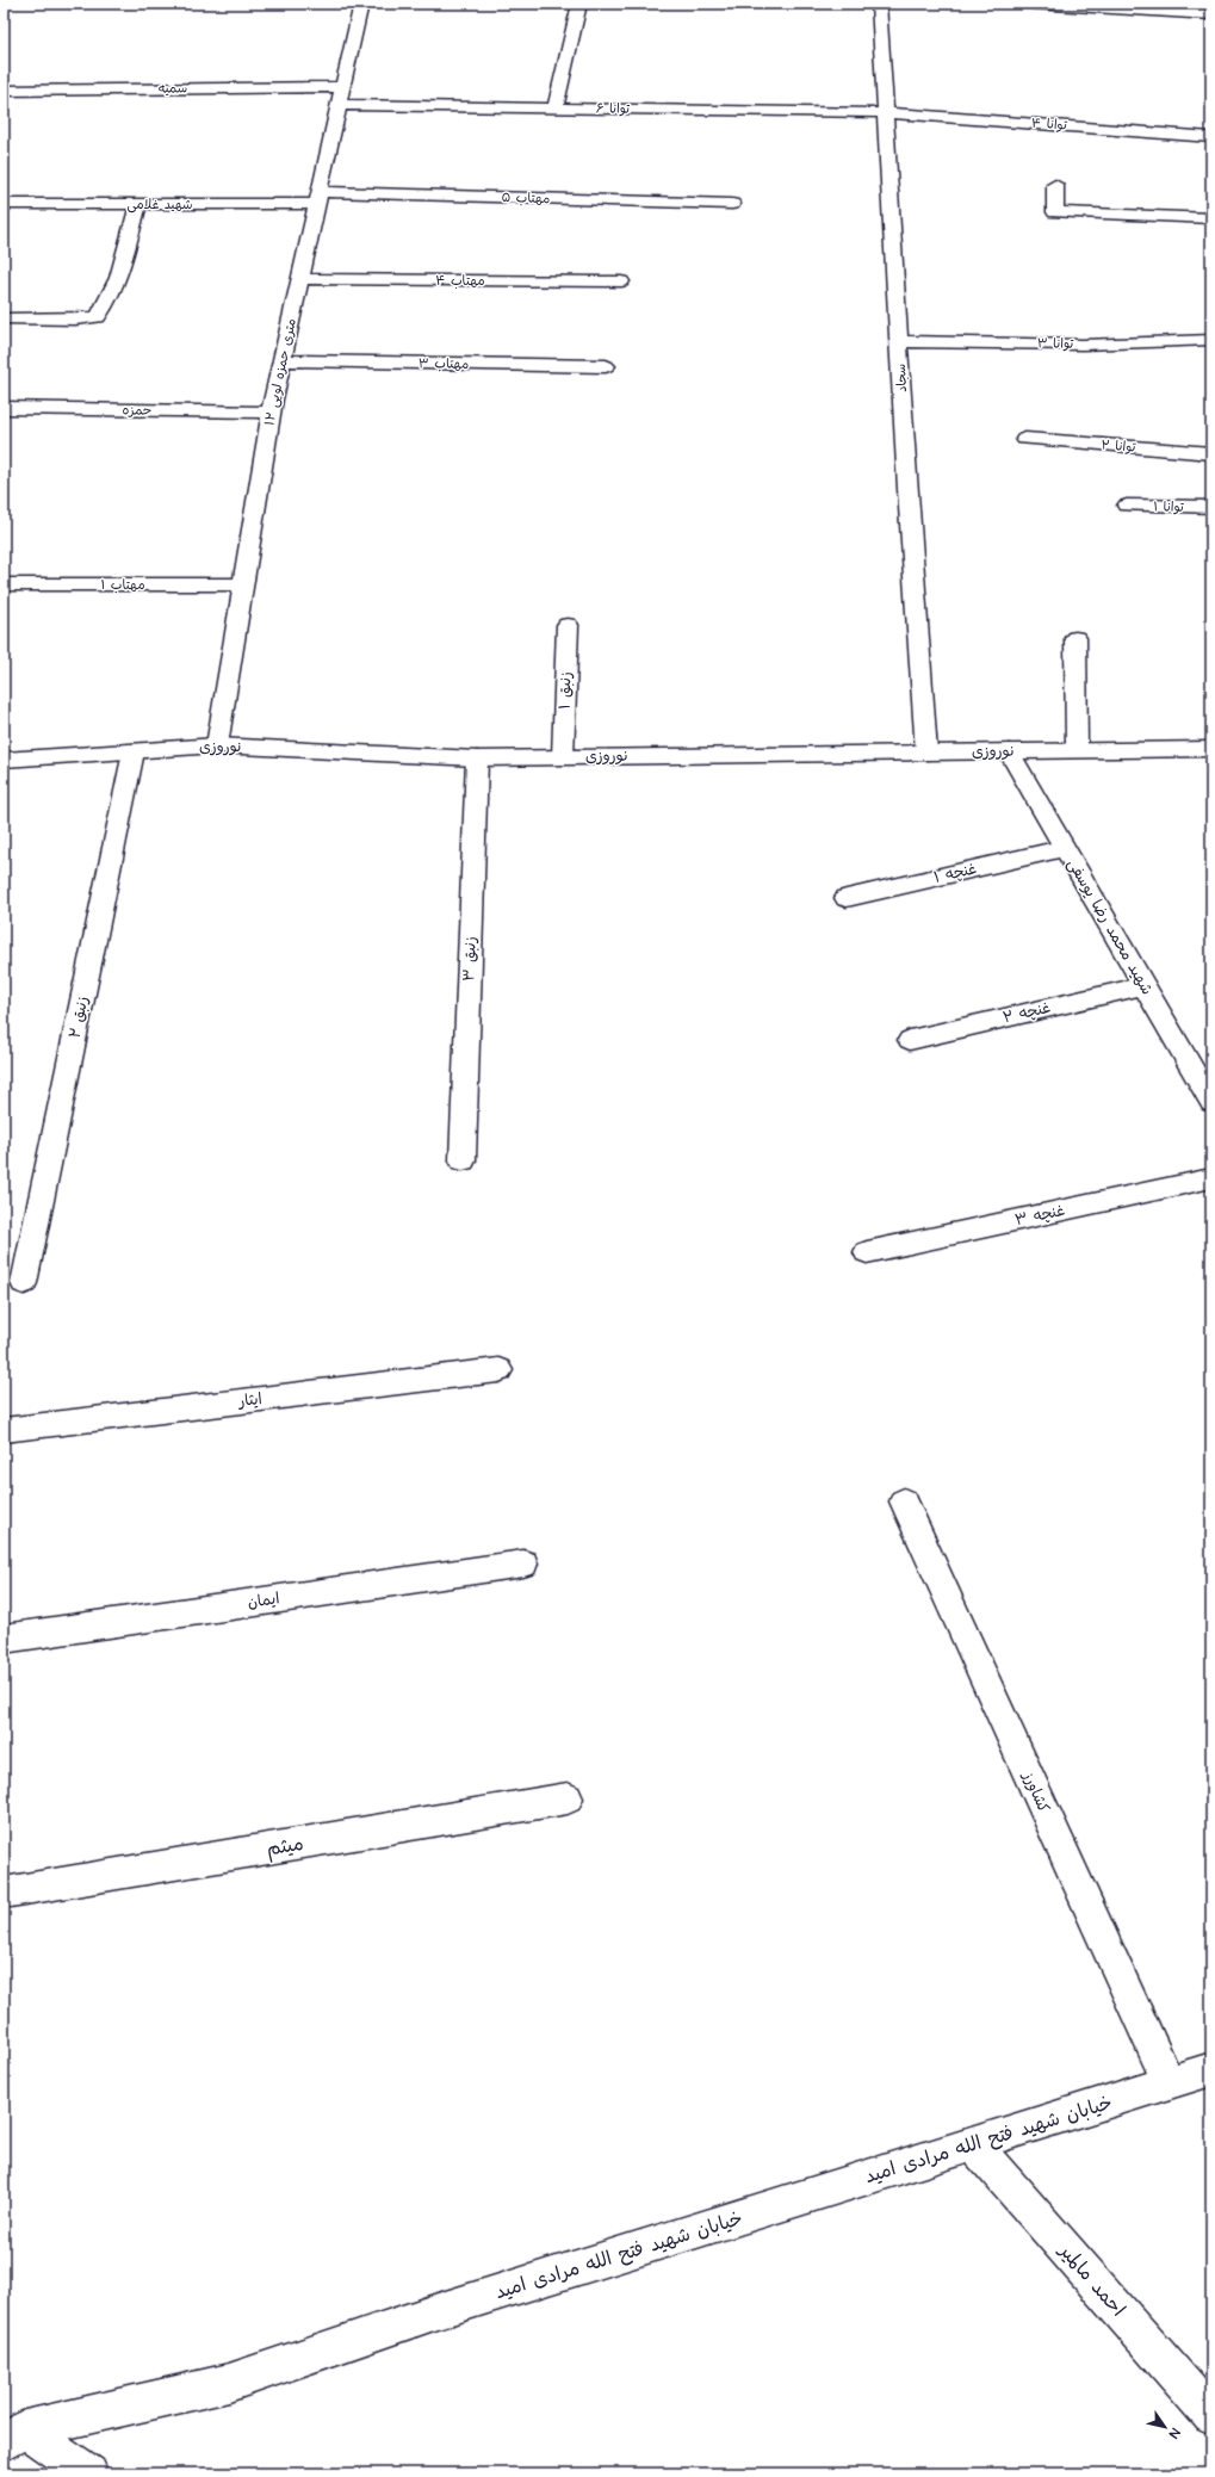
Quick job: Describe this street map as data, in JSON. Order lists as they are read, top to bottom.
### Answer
{
  "streets": {
    "street": [
      "سمیه",
      "توانا ۶",
      "توانا ۴",
      "مهتاب ۵",
      "شهید غلامی",
      "مهتاب ۴",
      "توانا ۳",
      "مهتاب ۳",
      "۱۲ متری حمزه لویی",
      "سجاد",
      "حمزه",
      "توانا ۲",
      "توانا ۱",
      "مهتاب ۱",
      "زنبق ۱",
      "نوروزی",
      "غنچه ۱",
      "شهید محمد رضا یوسفی",
      "زنبق ۳",
      "غنچه ۲",
      "زنبق ۲",
      "غنچه ۳",
      "ایثار",
      "ایمان",
      "کشاورز",
      "میثم",
      "خیابان شهید فتح الله مرادی امید",
      "احمد مالمیر"
    ]
  },
  "crossings": [
    ["سمیه", "۱۲ متری حمزه لویی"],
    ["توانا ۶", "توانا ۴"],
    ["توانا ۶", "۱۲ متری حمزه لویی"],
    ["توانا ۶", "سجاد"],
    ["توانا ۴", "سجاد"],
    ["مهتاب ۵", "شهید غلامی"],
    ["مهتاب ۵", "۱۲ متری حمزه لویی"],
    ["شهید غلامی", "۱۲ متری حمزه لویی"],
    ["مهتاب ۴", "۱۲ متری حمزه لویی"],
    ["توانا ۳", "سجاد"],
    ["مهتاب ۳", "۱۲ متری حمزه لویی"],
    ["۱۲ متری حمزه لویی", "حمزه"],
    ["۱۲ متری حمزه لویی", "مهتاب ۱"],
    ["۱۲ متری حمزه لویی", "نوروزی"],
    ["سجاد", "نوروزی"],
    ["زنبق ۱", "نوروزی"],
    ["نوروزی", "شهید محمد رضا یوسفی"],
    ["نوروزی", "زنبق ۳"],
    ["نوروزی", "زنبق ۲"],
    ["غنچه ۱", "شهید محمد رضا یوسفی"],
    ["شهید محمد رضا یوسفی", "غنچه ۲"],
    ["کشاورز", "خیابان شهید فتح الله مرادی امید"],
    ["خیابان شهید فتح الله مرادی امید", "احمد مالمیر"]
  ],
  "north": "bottom right"
}
